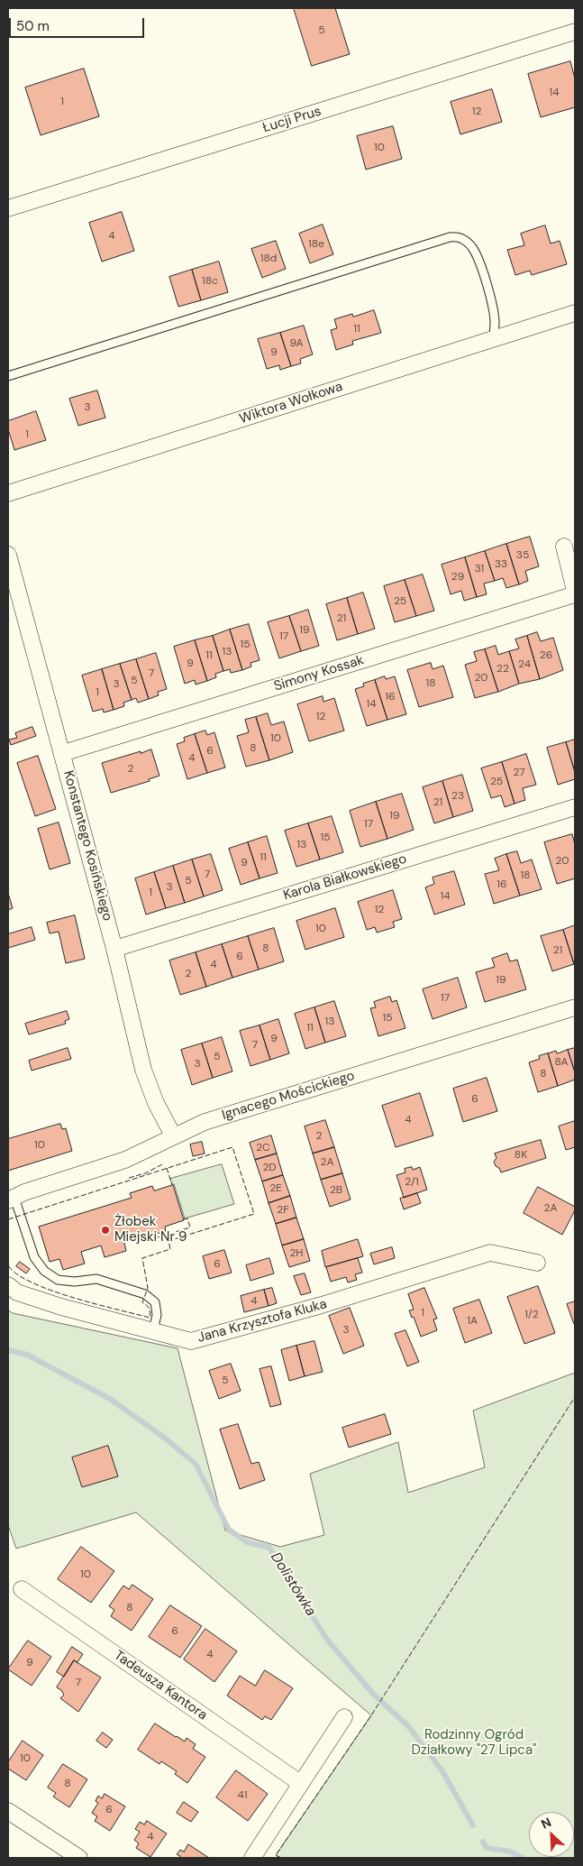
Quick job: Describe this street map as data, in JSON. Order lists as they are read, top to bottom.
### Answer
{
  "streets": {
    "street": [
      "Łucji Prus",
      "Wiktora Wołkowa",
      "Simony Kossak",
      "Konstantego Kosińskiego",
      "Karola Białkowskiego",
      "Ignacego Mościckiego",
      "Jana Krzysztofa Kluka",
      "Tadeusza Kantora"
    ]
  },
  "crossings": [
    ["Simony Kossak", "Konstantego Kosińskiego"],
    ["Konstantego Kosińskiego", "Karola Białkowskiego"],
    ["Konstantego Kosińskiego", "Ignacego Mościckiego"]
  ],
  "water": ["Dolistówka"],
  "parks": ["Rodzinny Ogród Działkowy \"27 Lipca\""],
  "places": ["Żłobek Miejski Nr 9"],
  "house_numbers": [
    "5",
    "14",
    "1",
    "12",
    "10",
    "4",
    "18e",
    "18d",
    "18c",
    "11",
    "9A",
    "9",
    "3",
    "1",
    "35",
    "33",
    "31",
    "29",
    "25",
    "21",
    "19",
    "17",
    "15",
    "13",
    "11",
    "26",
    "9",
    "24",
    "22",
    "7",
    "20",
    "5",
    "18",
    "3",
    "1",
    "16",
    "14",
    "12",
    "10",
    "8",
    "6",
    "4",
    "2",
    "27",
    "25",
    "23",
    "21",
    "19",
    "17",
    "15",
    "13",
    "11",
    "20",
    "9",
    "7",
    "18",
    "5",
    "16",
    "3",
    "1",
    "14",
    "12",
    "10",
    "8",
    "21",
    "6",
    "4",
    "2",
    "19",
    "17",
    "15",
    "13",
    "11",
    "9",
    "7",
    "5",
    "8A",
    "3",
    "8",
    "6",
    "4",
    "2",
    "10",
    "2C",
    "8K",
    "2A",
    "2D",
    "2/1",
    "2E",
    "2B",
    "2A",
    "2F",
    "2H",
    "6",
    "4",
    "1",
    "1/2",
    "1A",
    "3",
    "5",
    "10",
    "8",
    "6",
    "4",
    "9",
    "7",
    "10",
    "8",
    "41",
    "6",
    "4"
  ],
  "scale_bar": "50 m",
  "north": "top left"
}
